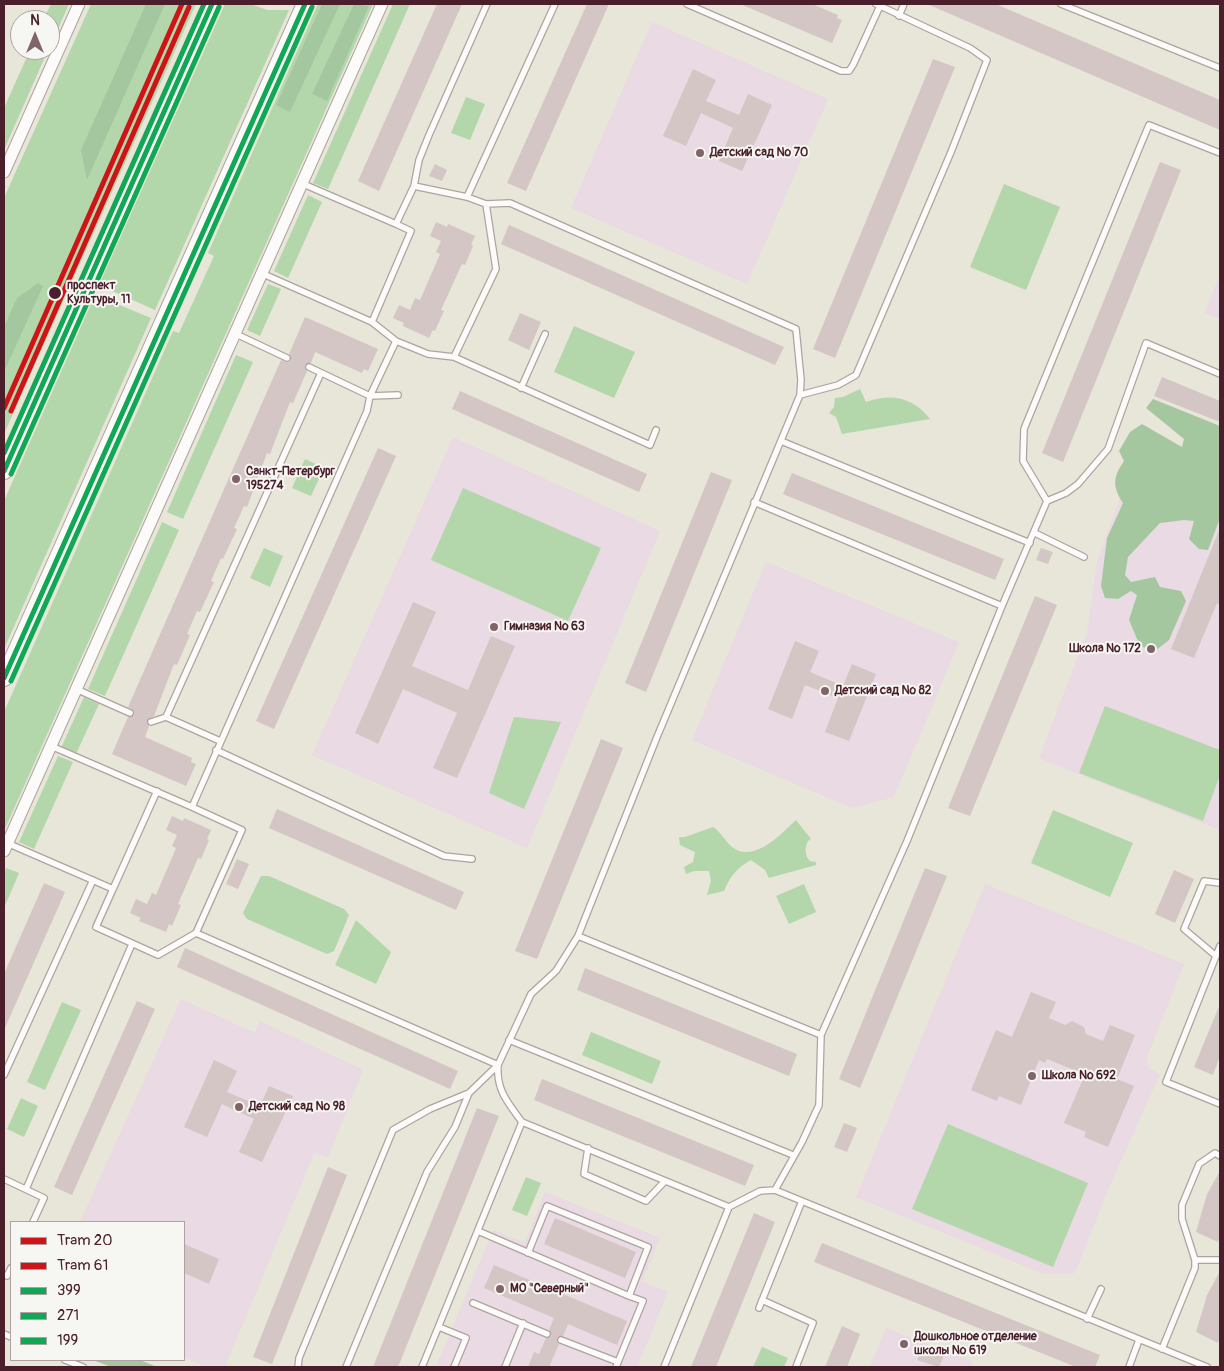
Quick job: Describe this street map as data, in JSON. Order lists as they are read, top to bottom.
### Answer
{
  "places": [
    "Детский сад № 70",
    "проспект Культуры, 11",
    "Санкт-Петербург 195274",
    "Гимназия № 63",
    "Школа № 172",
    "Детский сад № 82",
    "Школа № 692",
    "Детский сад № 98",
    "МО \"Северный\"",
    "Дошкольное отделение школы № 619"
  ],
  "lines": [
    "tram line 20",
    "transit line 399",
    "transit line 199",
    "tram line 61",
    "transit line 271"
  ],
  "legend": [
    "Tram 20",
    "Tram 61",
    "399",
    "271",
    "199"
  ],
  "north": "top"
}
